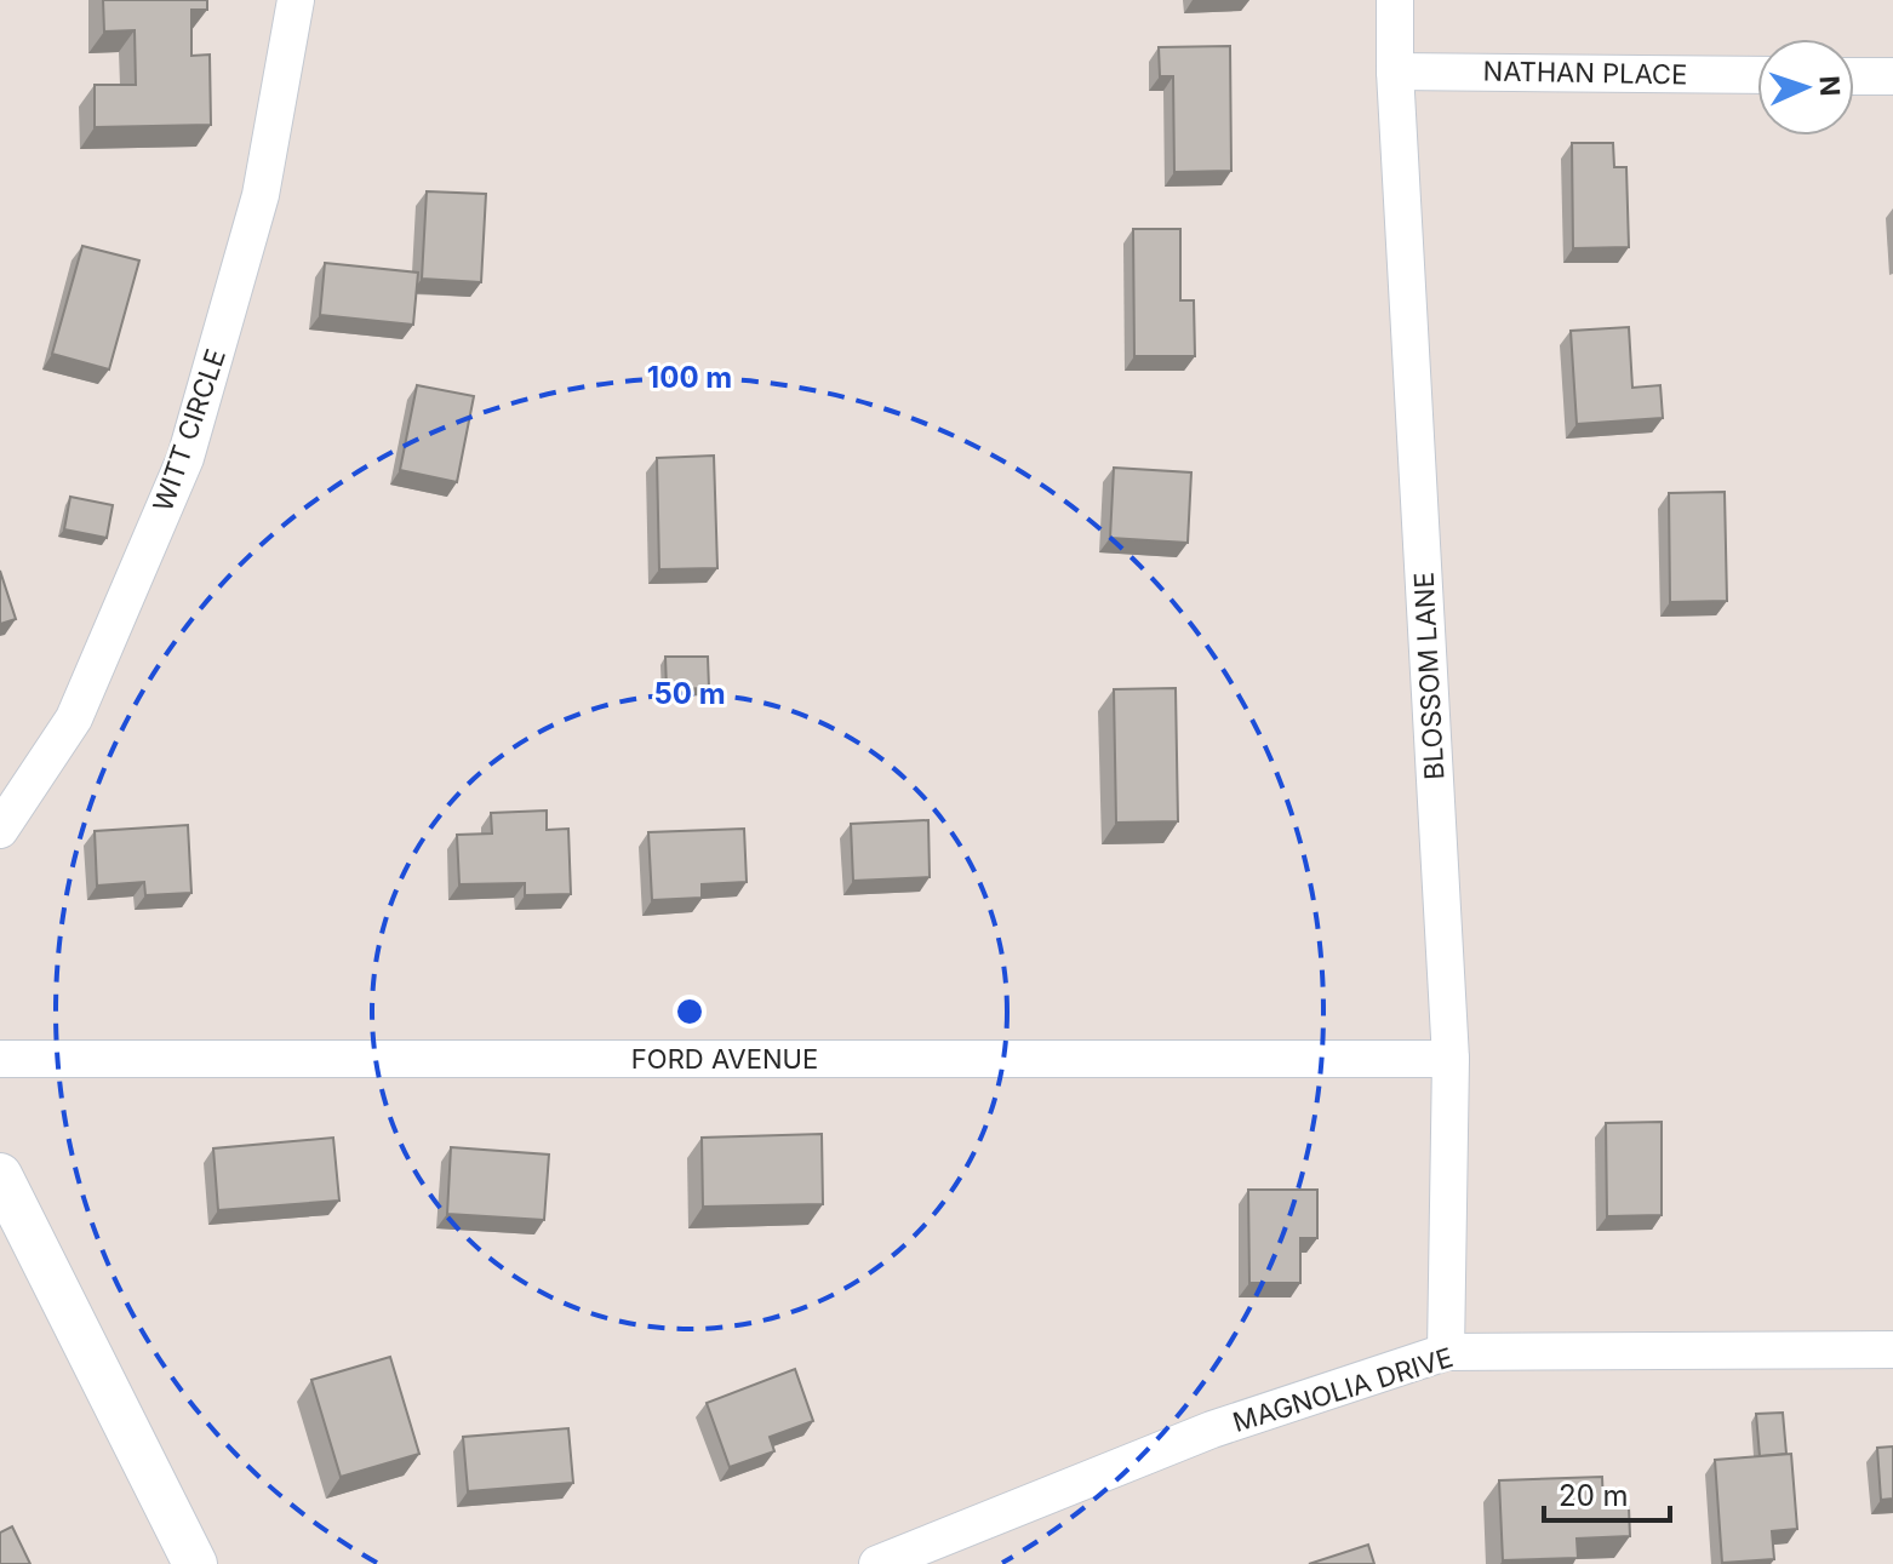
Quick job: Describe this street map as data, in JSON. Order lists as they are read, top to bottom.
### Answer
{
  "streets": {
    "street": [
      "NATHAN PLACE",
      "WITT CIRCLE",
      "BLOSSOM LANE",
      "FORD AVENUE",
      "MAGNOLIA DRIVE"
    ]
  },
  "crossings": [
    ["NATHAN PLACE", "BLOSSOM LANE"],
    ["BLOSSOM LANE", "FORD AVENUE"],
    ["BLOSSOM LANE", "MAGNOLIA DRIVE"]
  ],
  "scale_bar": "20 m",
  "north": "right",
  "rings": ["100 m", "50 m"]
}
